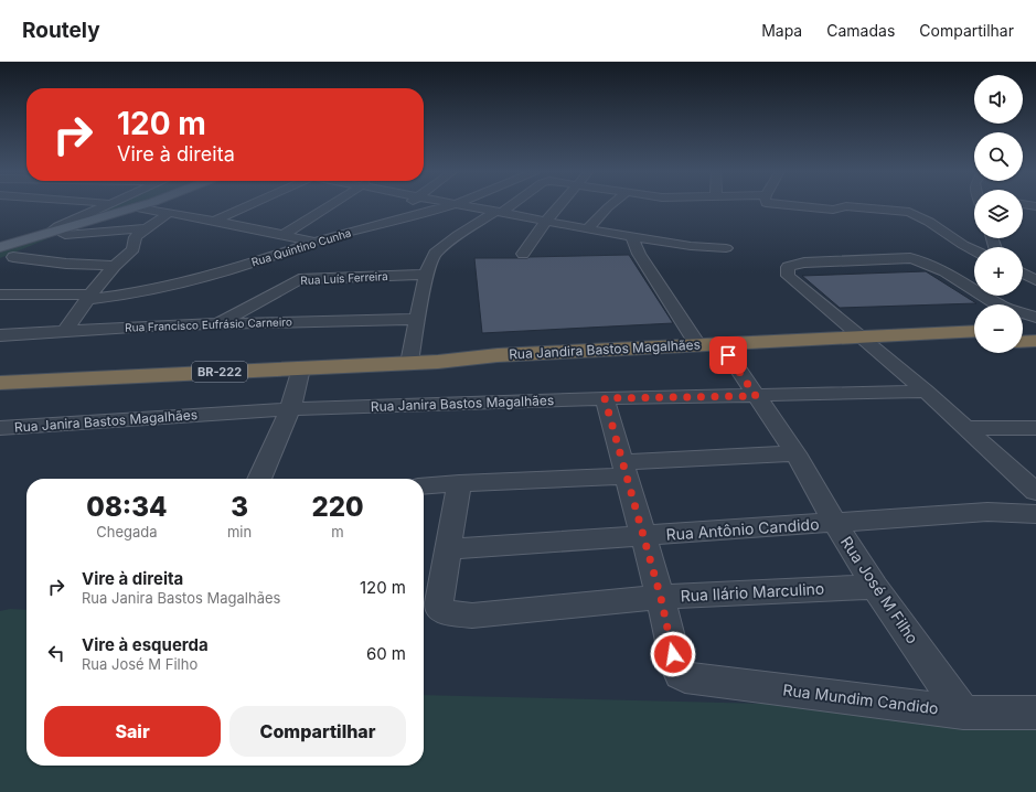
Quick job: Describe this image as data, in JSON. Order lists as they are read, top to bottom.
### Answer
{
  "streets": {
    "highway": ["Rua Jandira Bastos Magalhães", "BR-222"],
    "street": [
      "Rua Quintino Cunha",
      "Rua Luís Ferreira",
      "Rua Francisco Eufrásio Carneiro",
      "Rua Janira Bastos Magalhães",
      "Rua Antônio Candido",
      "Rua José M Filho",
      "Rua Ilário Marculino",
      "Rua Mundim Candido"
    ]
  },
  "crossings": [
    ["Rua Luís Ferreira", "Rua Francisco Eufrásio Carneiro"],
    ["Rua Jandira Bastos Magalhães", "Rua José M Filho"],
    ["Rua Janira Bastos Magalhães", "Rua José M Filho"],
    ["Rua Antônio Candido", "Rua José M Filho"],
    ["Rua Antônio Candido", "Rua Ilário Marculino"],
    ["Rua José M Filho", "Rua Ilário Marculino"],
    ["Rua José M Filho", "Rua Mundim Candido"],
    ["Rua Ilário Marculino", "Rua Mundim Candido"]
  ],
  "page": {
    "header": "Routely",
    "nav": ["Mapa", "Camadas", "Compartilhar"],
    "map_buttons": ["+", "−"],
    "turn": ["120 m", "Vire à direita"],
    "eta": [
      "08:34",
      "Chegada",
      "3",
      "min",
      "220",
      "m"
    ],
    "list": [
      {
        "name": "Vire à direita",
        "note": "Rua Janira Bastos Magalhães",
        "value": "120 m"
      },
      {
        "name": "Vire à esquerda",
        "note": "Rua José M Filho",
        "value": "60 m"
      }
    ],
    "buttons": ["Sair", "Compartilhar"]
  }
}
